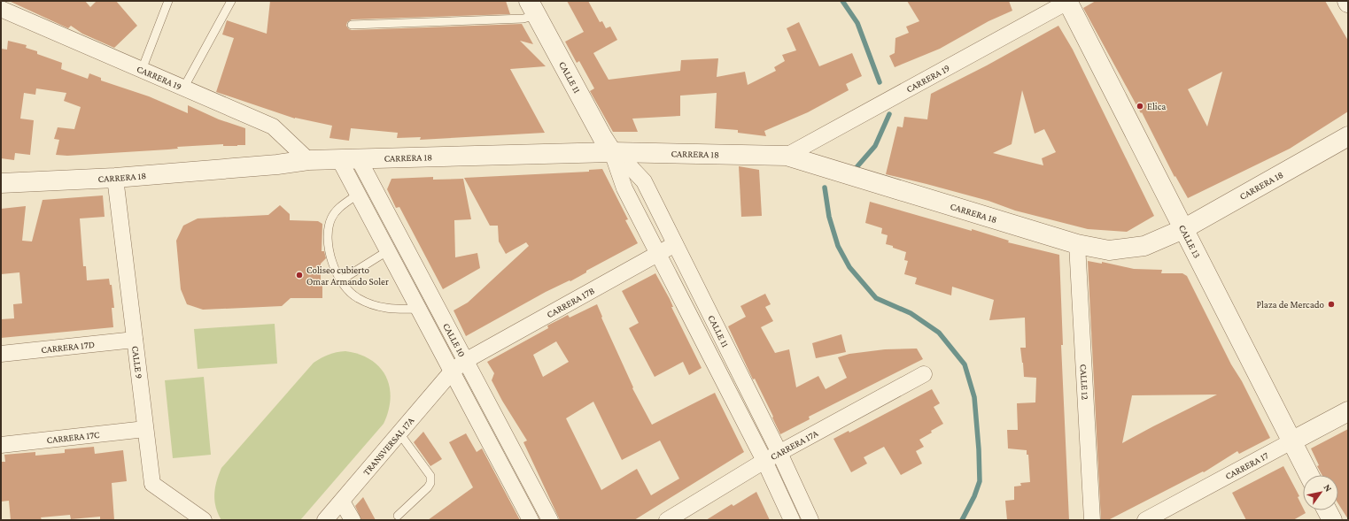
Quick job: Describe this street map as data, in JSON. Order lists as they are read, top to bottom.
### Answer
{
  "streets": {
    "street": [
      "CALLE 11",
      "CARRERA 19",
      "CARRERA 18",
      "CALLE 13",
      "CARRERA 17B",
      "CALLE 10",
      "CARRERA 17D",
      "CALLE 9",
      "CALLE 12",
      "CARRERA 17C",
      "CARRERA 17A",
      "TRANSVERSAL 17A",
      "CARRERA 17"
    ]
  },
  "crossings": [
    ["CALLE 11", "CARRERA 18"],
    ["CALLE 11", "CARRERA 17B"],
    ["CALLE 11", "CARRERA 17A"],
    ["CARRERA 19", "CARRERA 18"],
    ["CARRERA 19", "CALLE 13"],
    ["CARRERA 18", "CALLE 13"],
    ["CARRERA 18", "CALLE 10"],
    ["CARRERA 18", "CALLE 9"],
    ["CARRERA 18", "CALLE 12"],
    ["CALLE 13", "CARRERA 17"],
    ["CARRERA 17B", "CALLE 10"],
    ["CARRERA 17B", "TRANSVERSAL 17A"],
    ["CALLE 10", "TRANSVERSAL 17A"],
    ["CARRERA 17D", "CALLE 9"],
    ["CALLE 9", "CARRERA 17C"]
  ],
  "places": ["Elica", "Coliseo cubierto Omar Armando Soler", "Plaza de Mercado"],
  "north": "top right"
}
